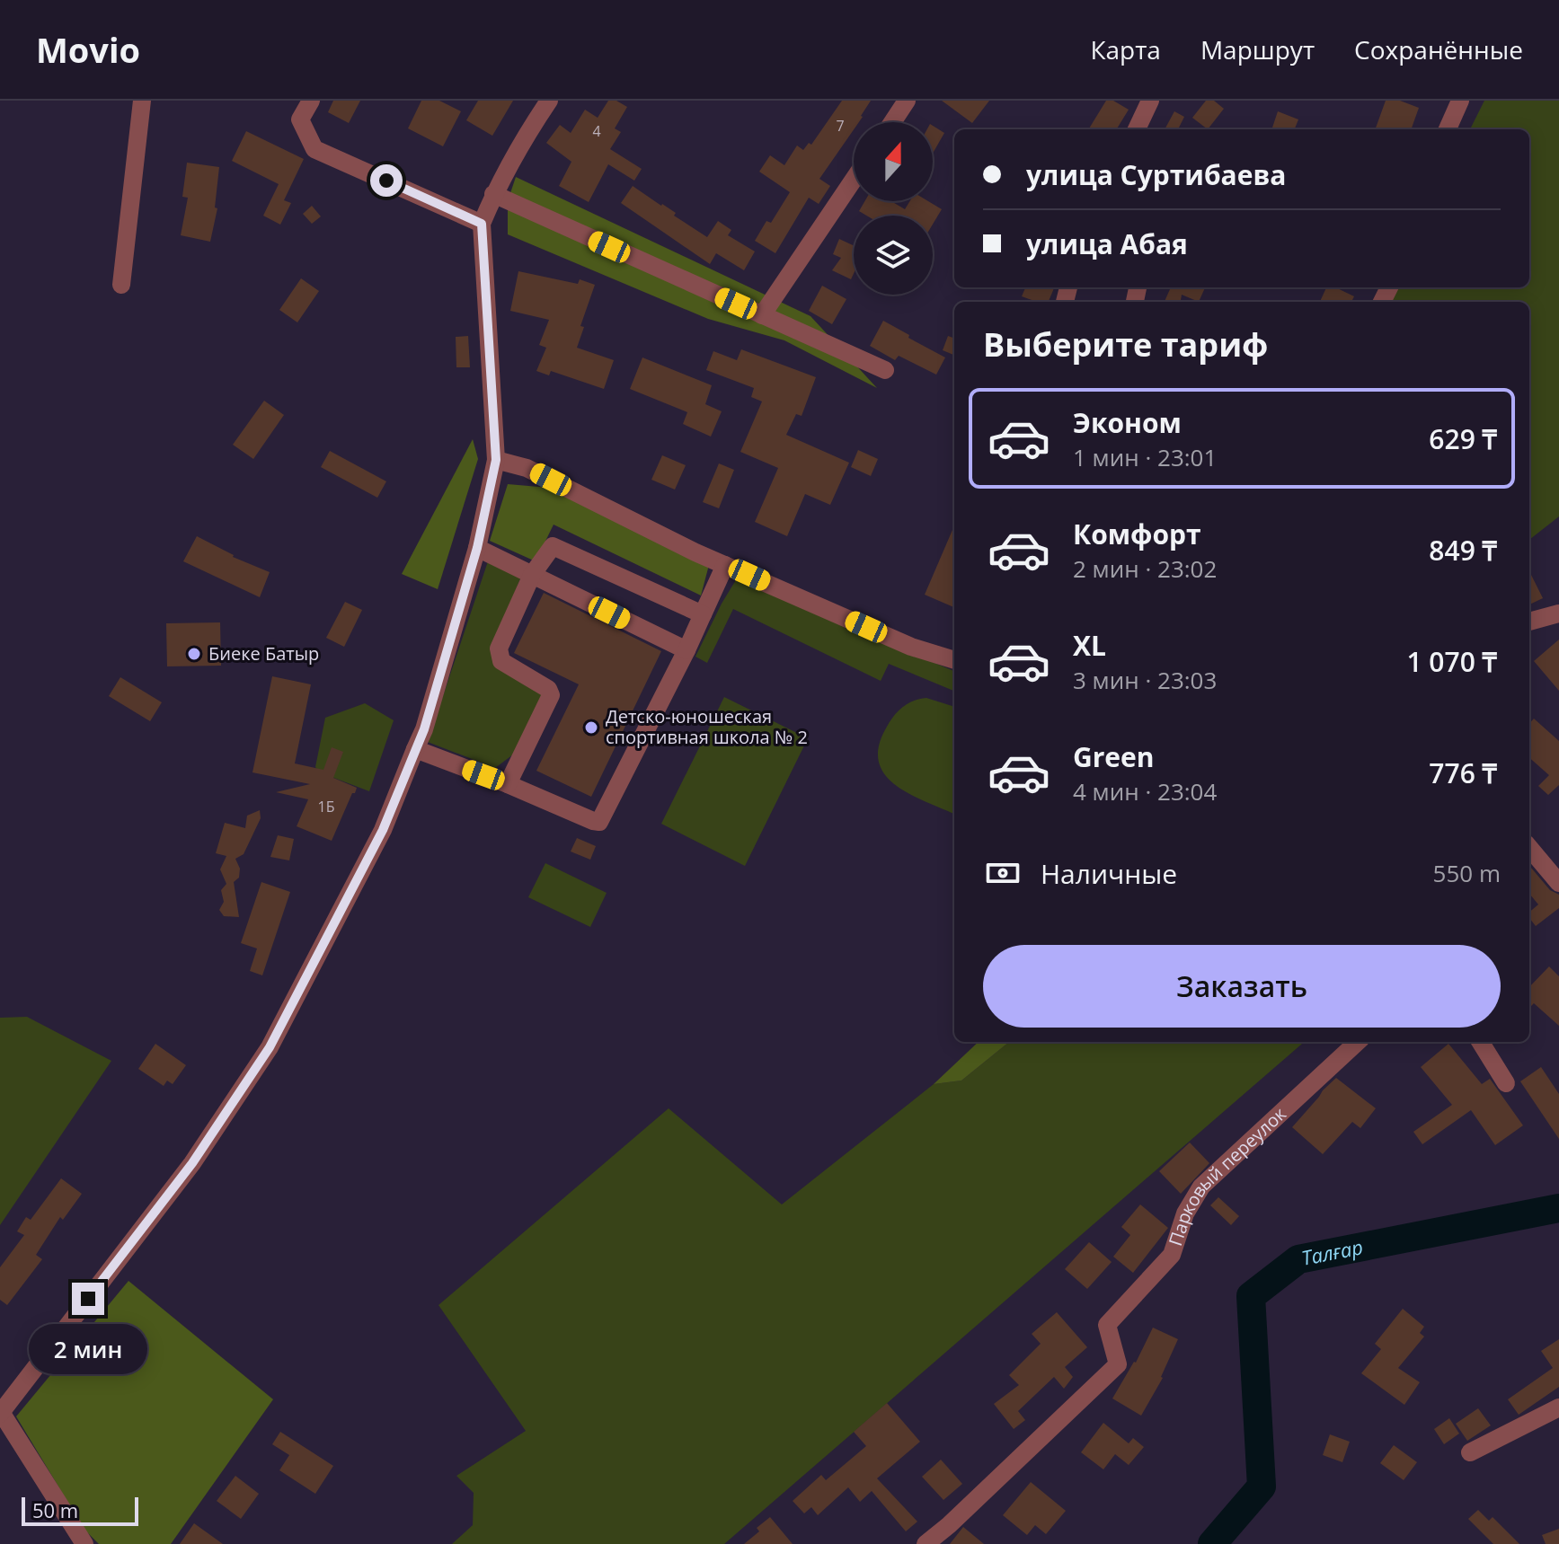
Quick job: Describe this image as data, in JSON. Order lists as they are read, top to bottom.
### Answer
{
  "streets": {
    "street": ["Парковый переулок"]
  },
  "water": ["Талғар"],
  "places": ["Биеке Батыр", "Детско-юношеская спортивная школа № 2"],
  "house_numbers": ["7", "4", "1Б"],
  "scale_bar": "50 m",
  "north": "top",
  "page": {
    "header": "Movio",
    "nav": ["Карта", "Маршрут", "Сохранённые"],
    "banner": ["улица Суртибаева", "улица Абая"],
    "heading": "Выберите тариф",
    "list": [
      {
        "name": "Эконом",
        "note": "1 мин · 23:01",
        "value": "629 ₸"
      },
      {
        "name": "Комфорт",
        "note": "2 мин · 23:02",
        "value": "849 ₸"
      },
      {
        "name": "XL",
        "note": "3 мин · 23:03",
        "value": "1 070 ₸"
      },
      {
        "name": "Green",
        "note": "4 мин · 23:04",
        "value": "776 ₸"
      }
    ],
    "pay": ["Наличные", "550 m"],
    "buttons": "Заказать",
    "bubble": "2 мин",
    "scale": "50 m"
  }
}
